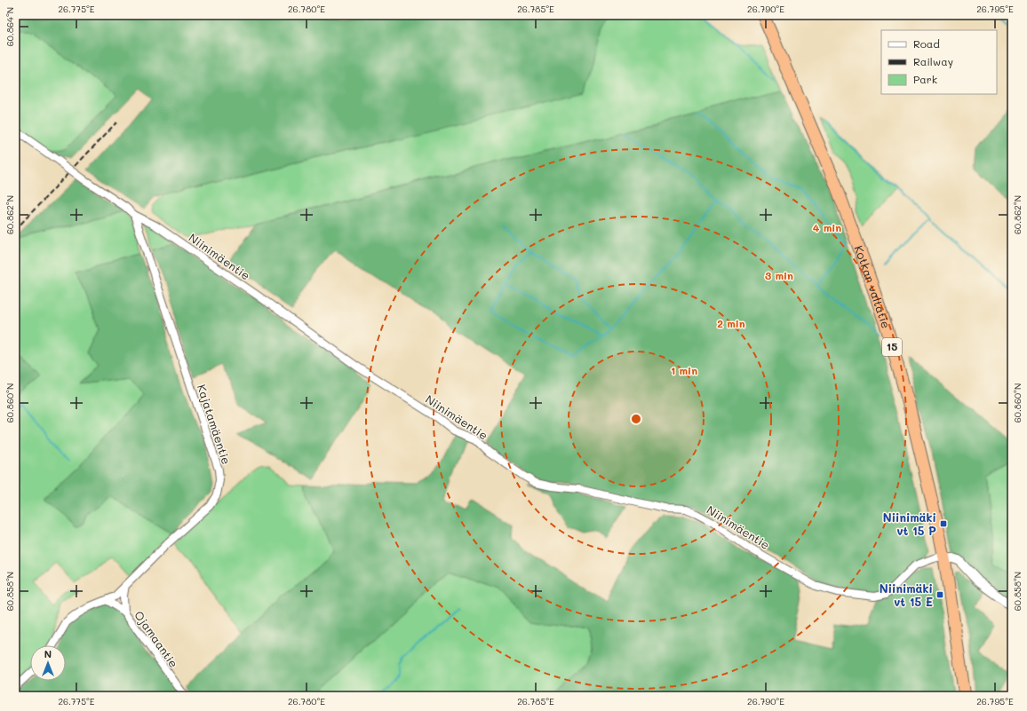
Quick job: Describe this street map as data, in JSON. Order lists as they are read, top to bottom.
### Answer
{
  "streets": {
    "highway": ["Kotkan valtatie", "15"],
    "street": ["Niinimäentie", "Kajatamäentie", "Ojamaantie"]
  },
  "crossings": [
    ["Niinimäentie", "Kotkan valtatie"],
    ["Niinimäentie", "Kajatamäentie"],
    ["Kajatamäentie", "Ojamaantie"]
  ],
  "places": {
    "transit": ["Niinimäki vt 15 P", "Niinimäki vt 15 E"]
  },
  "legend": ["Road", "Railway", "Park"],
  "north": "top",
  "coordinates": [
    "26.775°E",
    "26.780°E",
    "26.785°E",
    "26.790°E",
    "26.795°E",
    "60.864°N",
    "60.862°N",
    "60.860°N",
    "60.858°N"
  ],
  "rings": [
    "4 min",
    "3 min",
    "2 min",
    "1 min"
  ]
}
